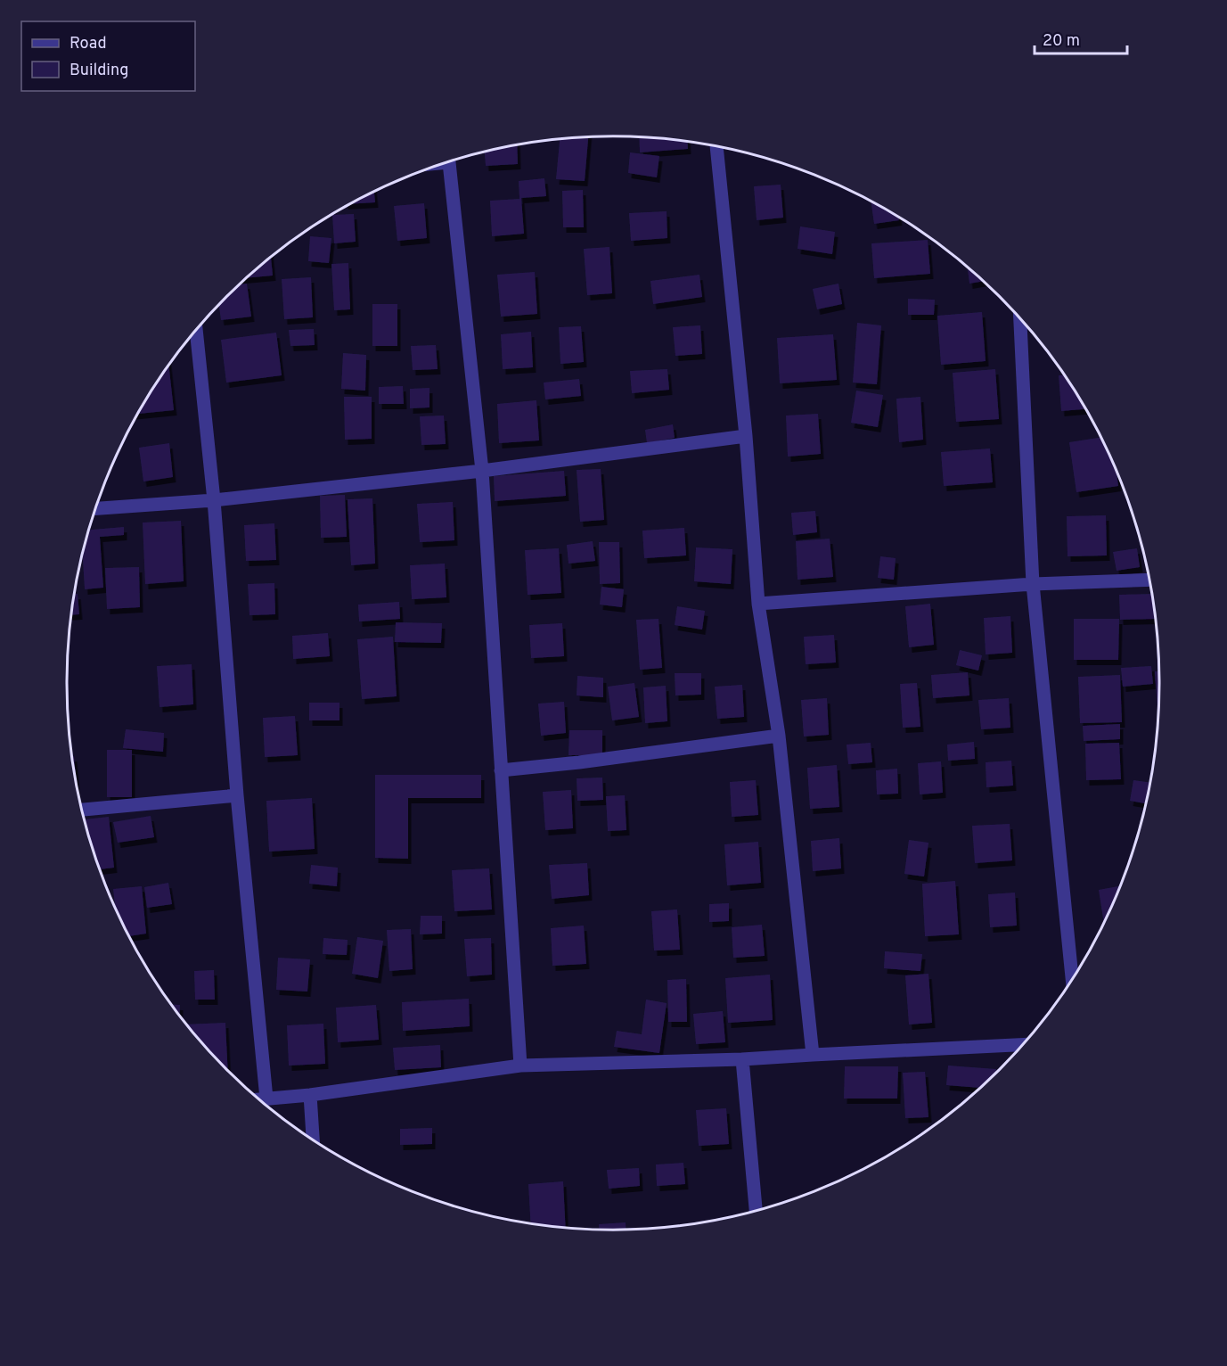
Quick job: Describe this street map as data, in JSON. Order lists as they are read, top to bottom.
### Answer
{
  "legend": ["Road", "Building"],
  "scale_bar": "20 m"
}
